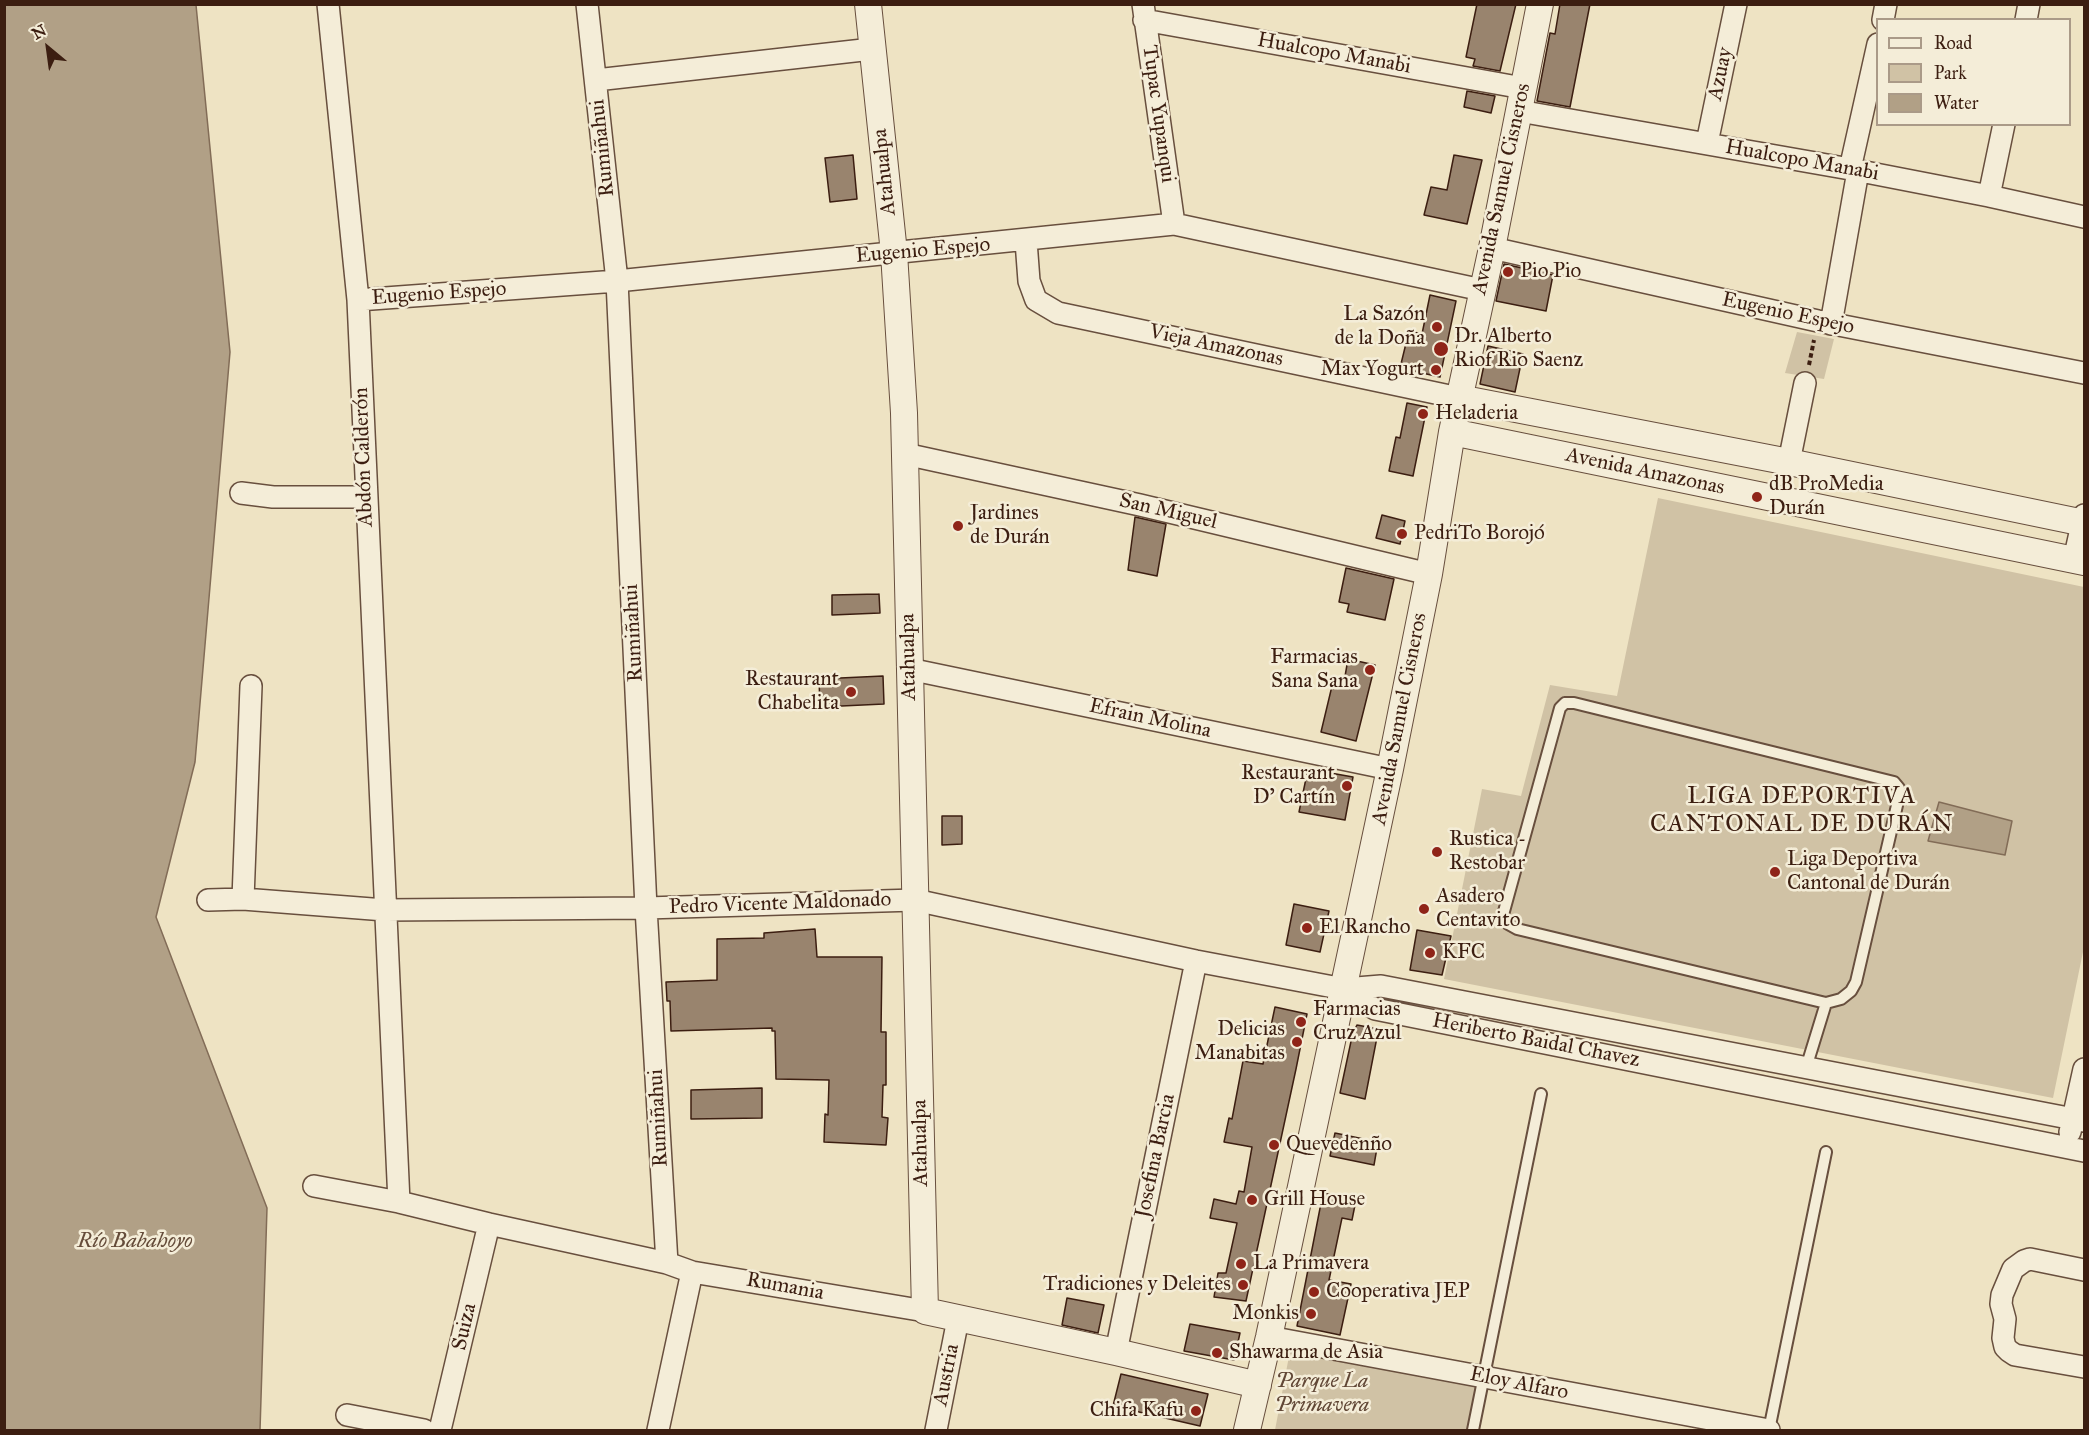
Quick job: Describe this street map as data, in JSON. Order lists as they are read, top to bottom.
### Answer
{
  "streets": {
    "street": [
      "Hualcopo Manabi",
      "Azuay",
      "Tupac Yupanqui",
      "Rumiñahui",
      "Atahualpa",
      "Avenida Samuel Cisneros",
      "Eugenio Espejo",
      "Vieja Amazonas",
      "Abdón Calderón",
      "Avenida Amazonas",
      "San Miguel",
      "Efrain Molina",
      "Pedro Vicente Maldonado",
      "Heriberto Baidal Chavez",
      "Josefina Barcia",
      "Rumania",
      "Suiza",
      "Austria",
      "Eloy Alfaro"
    ]
  },
  "crossings": [
    ["Hualcopo Manabi", "Azuay"],
    ["Hualcopo Manabi", "Tupac Yupanqui"],
    ["Hualcopo Manabi", "Avenida Samuel Cisneros"],
    ["Tupac Yupanqui", "Eugenio Espejo"],
    ["Rumiñahui", "Eugenio Espejo"],
    ["Rumiñahui", "Pedro Vicente Maldonado"],
    ["Rumiñahui", "Rumania"],
    ["Atahualpa", "Eugenio Espejo"],
    ["Atahualpa", "San Miguel"],
    ["Atahualpa", "Efrain Molina"],
    ["Atahualpa", "Pedro Vicente Maldonado"],
    ["Atahualpa", "Rumania"],
    ["Avenida Samuel Cisneros", "Eugenio Espejo"],
    ["Avenida Samuel Cisneros", "Vieja Amazonas"],
    ["Avenida Samuel Cisneros", "Avenida Amazonas"],
    ["Avenida Samuel Cisneros", "San Miguel"],
    ["Avenida Samuel Cisneros", "Efrain Molina"],
    ["Avenida Samuel Cisneros", "Pedro Vicente Maldonado"],
    ["Avenida Samuel Cisneros", "Heriberto Baidal Chavez"],
    ["Avenida Samuel Cisneros", "Rumania"],
    ["Avenida Samuel Cisneros", "Eloy Alfaro"],
    ["Eugenio Espejo", "Vieja Amazonas"],
    ["Eugenio Espejo", "Abdón Calderón"],
    ["Vieja Amazonas", "Avenida Amazonas"],
    ["Abdón Calderón", "Pedro Vicente Maldonado"],
    ["Abdón Calderón", "Rumania"],
    ["Pedro Vicente Maldonado", "Heriberto Baidal Chavez"],
    ["Pedro Vicente Maldonado", "Josefina Barcia"],
    ["Josefina Barcia", "Rumania"],
    ["Rumania", "Suiza"],
    ["Rumania", "Austria"]
  ],
  "districts": ["LIGA DEPORTIVA CANTONAL DE DURÁN"],
  "water": ["Río Babahoyo"],
  "parks": ["Parque La Primavera"],
  "places": [
    "Pio Pio",
    "La Sazón de la Doña",
    "Dr. Alberto Riof Rio Saenz",
    "Max Yogurt",
    "Heladeria",
    "dB ProMedia Durán",
    "Jardines de Durán",
    "PedriTo Borojó",
    "Farmacias Sana Sana",
    "Restaurant Chabelita",
    "Restaurant D' Cartín",
    "Rustica - Restobar",
    "Liga Deportiva Cantonal de Durán",
    "Asadero Centavito",
    "El Rancho",
    "KFC",
    "Farmacias Cruz Azul",
    "Delicias Manabitas",
    "Quevedenño",
    "Grill House",
    "La Primavera",
    "Tradiciones y Deleites",
    "Cooperativa JEP",
    "Monkis",
    "Shawarma de Asia",
    "Chifa Kafu"
  ],
  "legend": ["Road", "Park", "Water"],
  "north": "top left"
}
